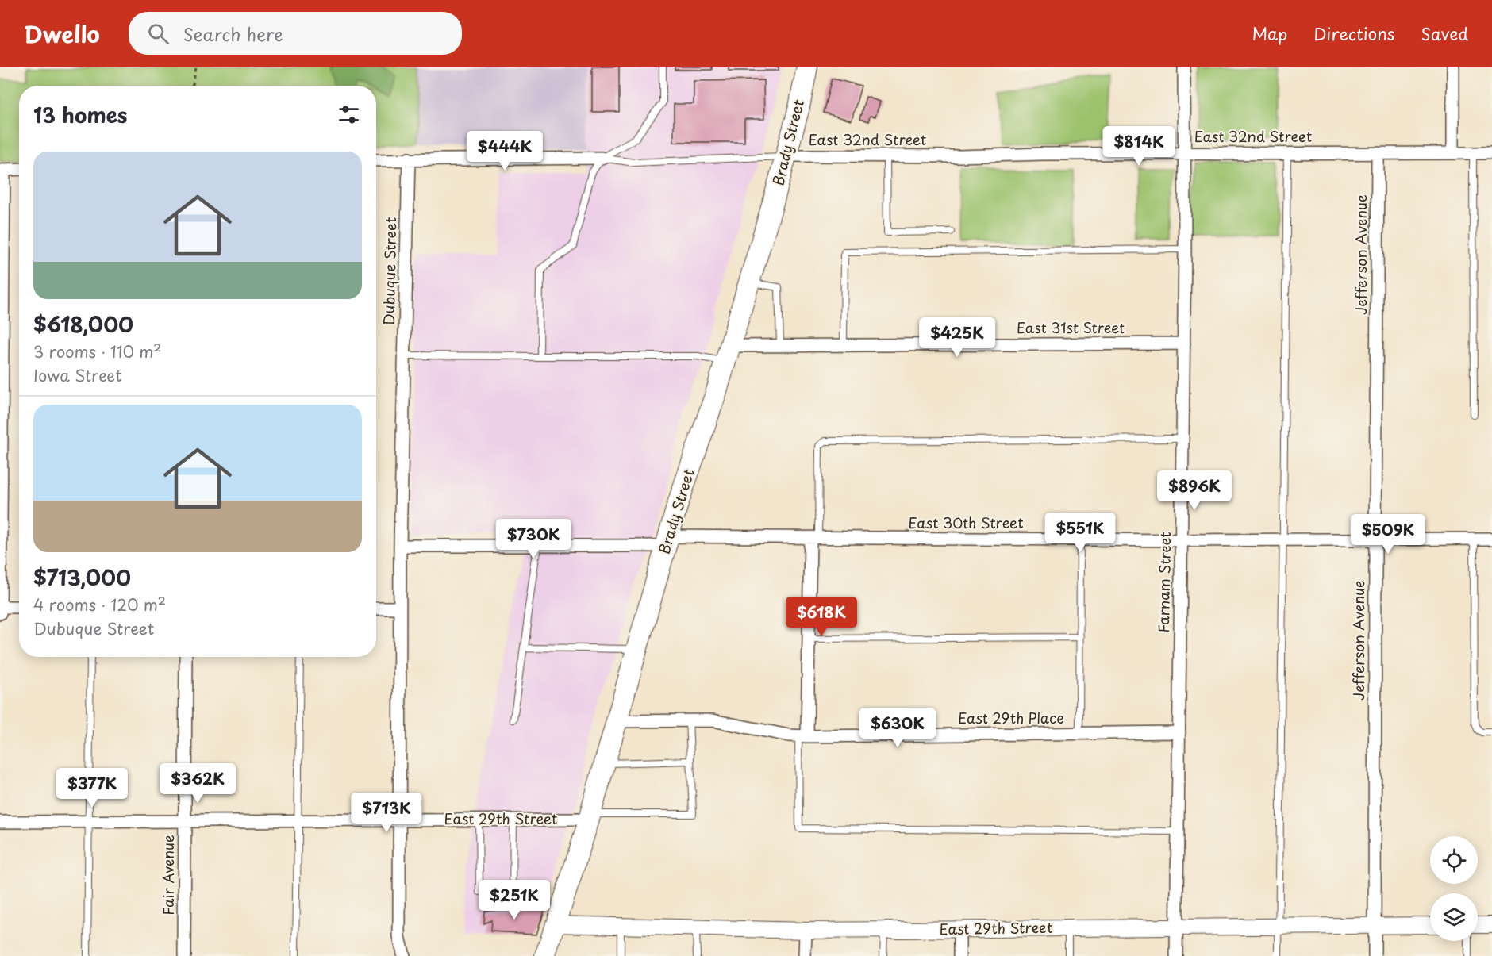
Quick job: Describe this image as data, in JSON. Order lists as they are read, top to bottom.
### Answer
{
  "streets": {
    "highway": ["Brady Street"],
    "street": [
      "East 32nd Street",
      "Jefferson Avenue",
      "Dubuque Street",
      "East 31st Street",
      "East 30th Street",
      "Farnam Street",
      "East 29th Place",
      "East 29th Street",
      "Fair Avenue"
    ]
  },
  "crossings": [
    ["East 32nd Street", "Brady Street"],
    ["East 32nd Street", "Jefferson Avenue"],
    ["East 32nd Street", "Farnam Street"],
    ["Brady Street", "East 31st Street"],
    ["Brady Street", "East 30th Street"],
    ["Brady Street", "East 29th Place"],
    ["Brady Street", "East 29th Street"],
    ["Jefferson Avenue", "East 30th Street"],
    ["Jefferson Avenue", "East 29th Street"],
    ["Dubuque Street", "East 30th Street"],
    ["Dubuque Street", "East 29th Street"],
    ["East 31st Street", "Farnam Street"],
    ["East 30th Street", "Farnam Street"],
    ["Farnam Street", "East 29th Place"],
    ["Farnam Street", "East 29th Street"],
    ["East 29th Street", "Fair Avenue"]
  ],
  "page": {
    "header": "Dwello",
    "search": "Search here",
    "nav": ["Map", "Directions", "Saved"],
    "heading": "13 homes",
    "price": [
      "$814K",
      "$444K",
      "$425K",
      "$896K",
      "$551K",
      "$509K",
      "$730K",
      "$618K",
      "$630K",
      "$362K",
      "$377K",
      "$713K",
      "$251K"
    ],
    "list": [
      {
        "name": "$618,000",
        "note": "3 rooms · 110 m² · Iowa Street"
      },
      {
        "name": "$713,000",
        "note": "4 rooms · 120 m² · Dubuque Street"
      }
    ]
  }
}
